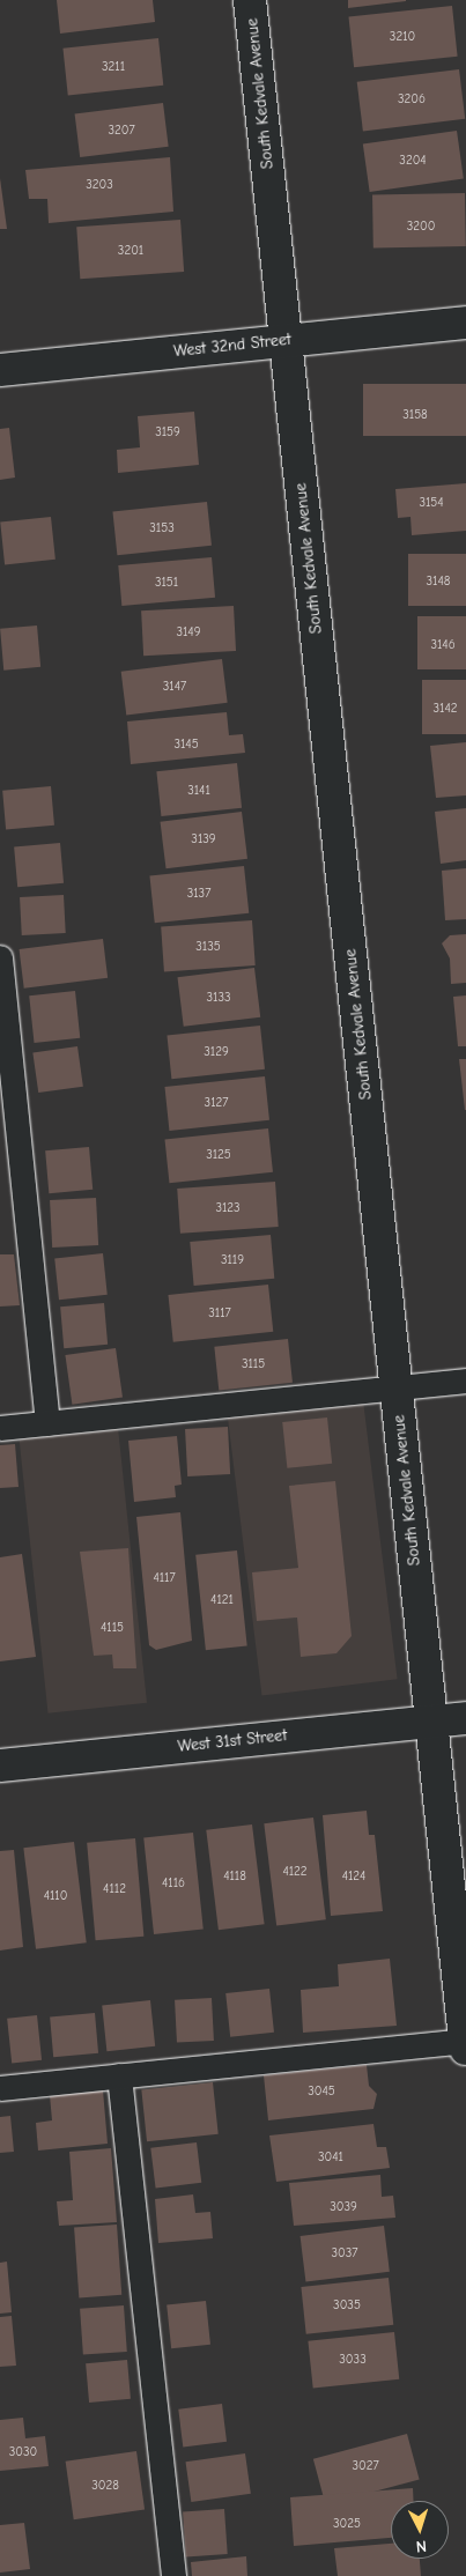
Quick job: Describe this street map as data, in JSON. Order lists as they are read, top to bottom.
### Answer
{
  "streets": {
    "street": ["South Kedvale Avenue", "West 32nd Street", "West 31st Street"]
  },
  "crossings": [
    ["South Kedvale Avenue", "West 32nd Street"],
    ["South Kedvale Avenue", "West 31st Street"]
  ],
  "house_numbers": [
    "3210",
    "3211",
    "3206",
    "3207",
    "3204",
    "3203",
    "3200",
    "3201",
    "3158",
    "3159",
    "3154",
    "3153",
    "3148",
    "3151",
    "3149",
    "3146",
    "3147",
    "3142",
    "3145",
    "3141",
    "3139",
    "3137",
    "3135",
    "3133",
    "3129",
    "3127",
    "3125",
    "3123",
    "3119",
    "3117",
    "3115",
    "4117",
    "4121",
    "4115",
    "4122",
    "4118",
    "4124",
    "4116",
    "4112",
    "4110",
    "3045",
    "3041",
    "3039",
    "3037",
    "3035",
    "3033",
    "3030",
    "3027",
    "3028",
    "3025"
  ],
  "north": "bottom"
}
